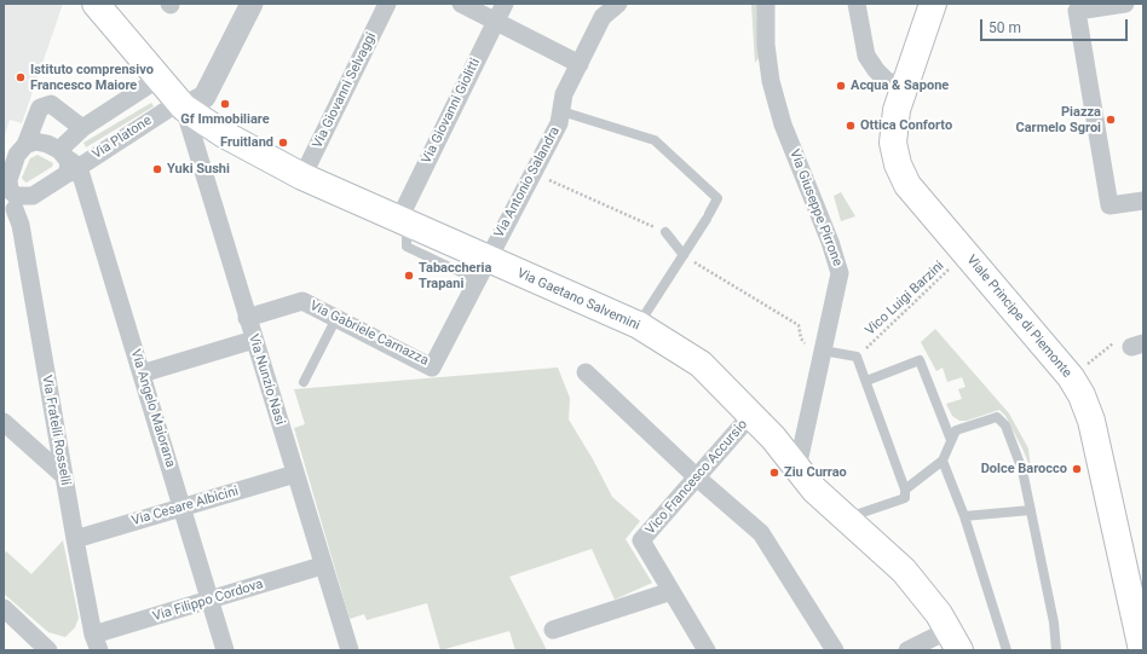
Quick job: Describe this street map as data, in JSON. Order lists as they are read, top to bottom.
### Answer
{
  "streets": {
    "main road": ["Via Gaetano Salvemini", "Viale Principe di Piemonte"],
    "street": [
      "Via Giovanni Selvaggi",
      "Via Giovanni Giolitti",
      "Via Platone",
      "Via Antonio Salandra",
      "Via Giuseppe Pirrone",
      "Via Gabriele Carnazza",
      "Via Nunzio Nasi",
      "Via Angelo Maiorana",
      "Via Fratelli Rosselli",
      "Vico Francesco Accursio",
      "Via Cesare Albicini",
      "Via Filippo Cordova"
    ],
    "path": ["Vico Luigi Barzini"]
  },
  "crossings": [
    ["Via Giovanni Selvaggi", "Via Gaetano Salvemini"],
    ["Via Giovanni Giolitti", "Via Gaetano Salvemini"],
    ["Via Platone", "Via Gaetano Salvemini"],
    ["Via Platone", "Via Nunzio Nasi"],
    ["Via Platone", "Via Angelo Maiorana"],
    ["Via Antonio Salandra", "Via Gaetano Salvemini"],
    ["Via Antonio Salandra", "Via Gabriele Carnazza"],
    ["Via Giuseppe Pirrone", "Via Gaetano Salvemini"],
    ["Vico Luigi Barzini", "Viale Principe di Piemonte"],
    ["Via Gaetano Salvemini", "Via Gabriele Carnazza"],
    ["Via Gaetano Salvemini", "Via Nunzio Nasi"],
    ["Via Gaetano Salvemini", "Vico Francesco Accursio"],
    ["Via Gabriele Carnazza", "Via Nunzio Nasi"],
    ["Via Nunzio Nasi", "Via Cesare Albicini"],
    ["Via Nunzio Nasi", "Via Filippo Cordova"],
    ["Via Angelo Maiorana", "Via Cesare Albicini"],
    ["Via Angelo Maiorana", "Via Filippo Cordova"],
    ["Via Fratelli Rosselli", "Via Cesare Albicini"],
    ["Via Fratelli Rosselli", "Via Filippo Cordova"]
  ],
  "places": [
    "Istituto comprensivo Francesco Maiore",
    "Acqua & Sapone",
    "Gf Immobiliare",
    "Piazza Carmelo Sgroi",
    "Ottica Conforto",
    "Fruitland",
    "Yuki Sushi",
    "Tabaccheria Trapani",
    "Dolce Barocco",
    "Ziu Currao"
  ],
  "scale_bar": "50 m"
}
